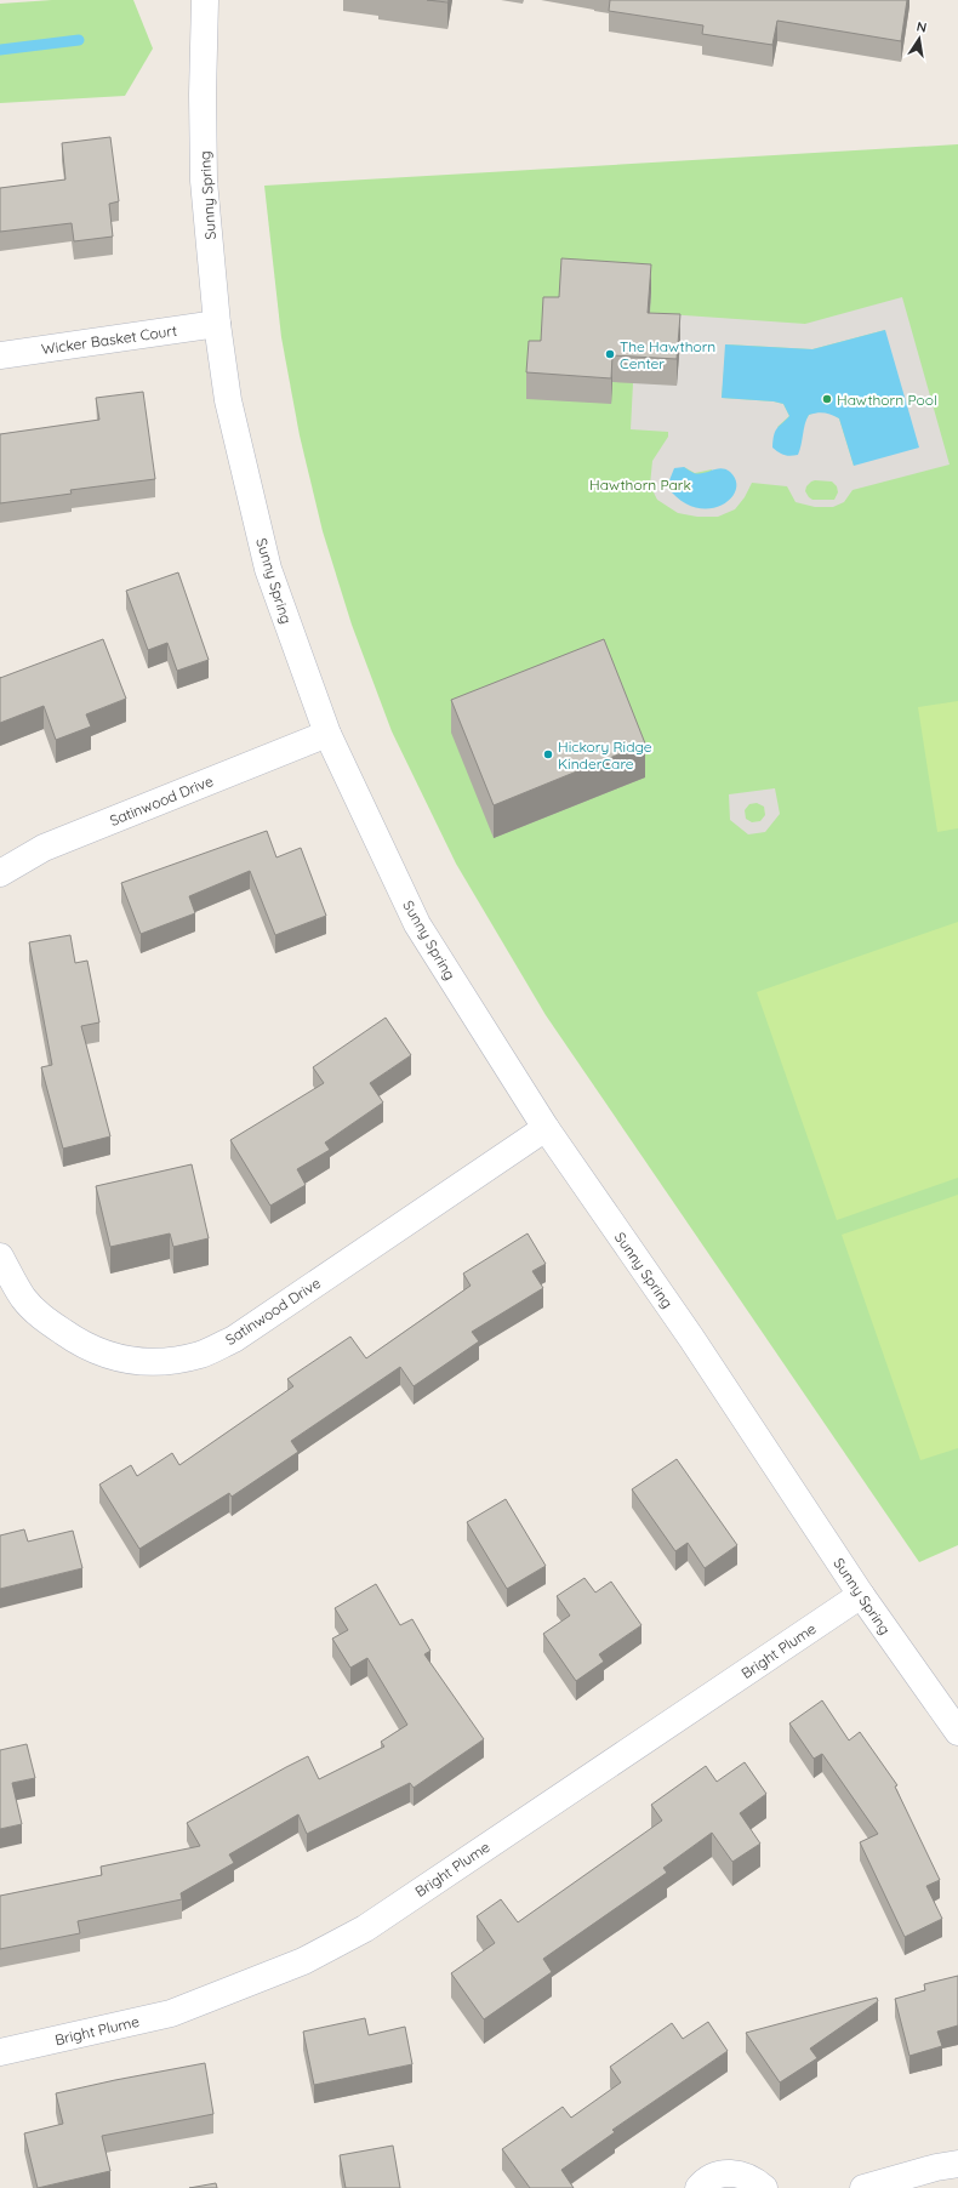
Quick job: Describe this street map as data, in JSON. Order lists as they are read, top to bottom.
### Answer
{
  "streets": {
    "street": [
      "Sunny Spring",
      "Wicker Basket Court",
      "Satinwood Drive",
      "Bright Plume"
    ]
  },
  "crossings": [
    ["Sunny Spring", "Wicker Basket Court"],
    ["Sunny Spring", "Satinwood Drive"],
    ["Sunny Spring", "Bright Plume"]
  ],
  "parks": ["Hawthorn Park"],
  "places": ["The Hawthorn Center", "Hawthorn Pool", "Hickory Ridge KinderCare"],
  "north": "top"
}
